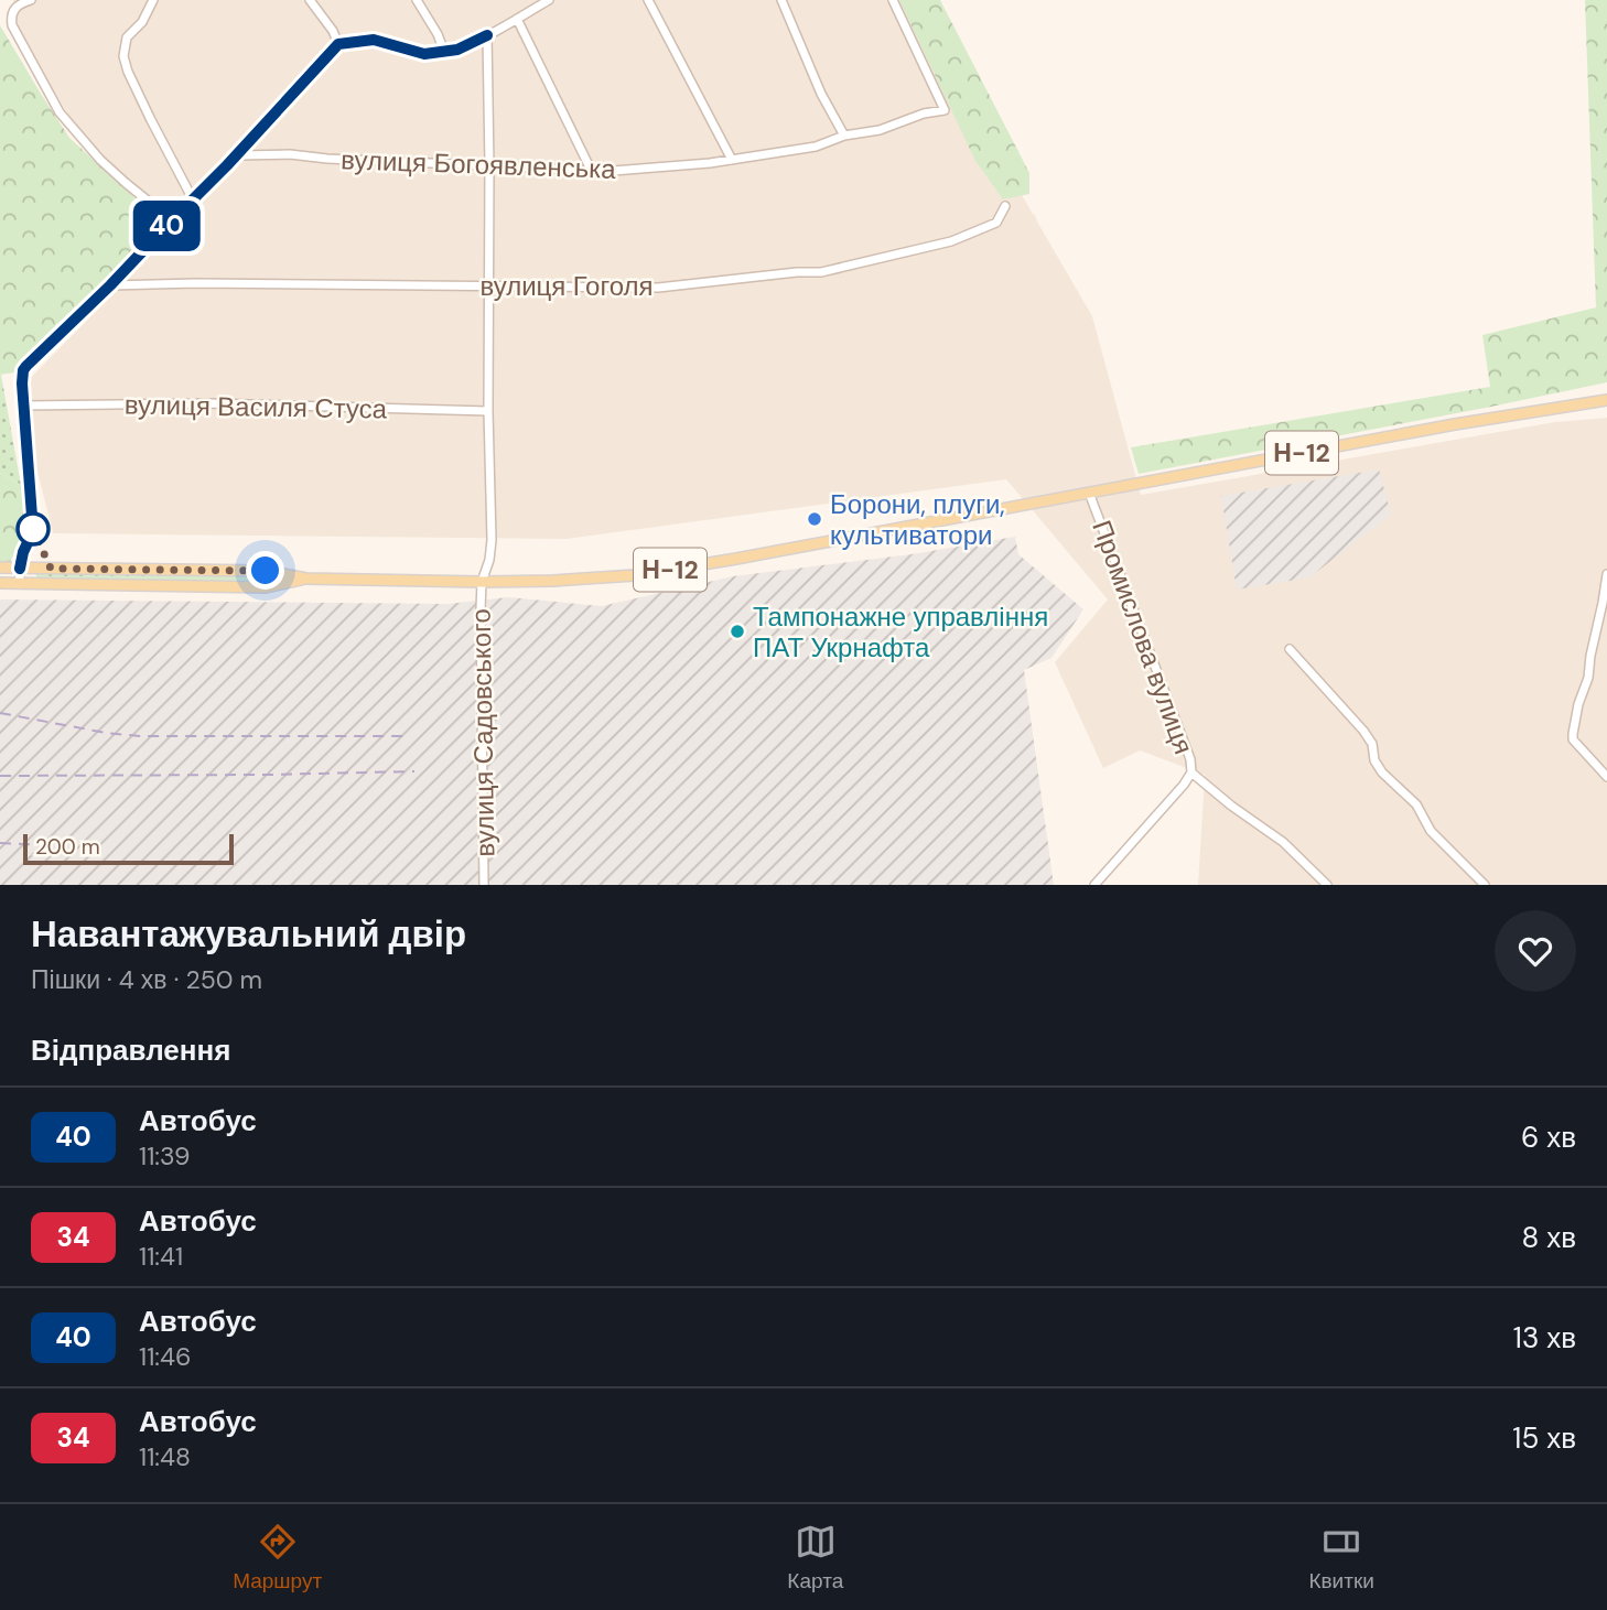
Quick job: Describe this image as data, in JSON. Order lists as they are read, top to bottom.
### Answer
{
  "streets": {
    "main road": ["Н-12"],
    "street": [
      "вулиця Богоявленська",
      "вулиця Гоголя",
      "вулиця Василя Стуса",
      "Промислова вулиця",
      "вулиця Садовського"
    ]
  },
  "crossings": [
    ["вулиця Богоявленська", "вулиця Садовського"],
    ["вулиця Гоголя", "вулиця Садовського"],
    ["вулиця Василя Стуса", "вулиця Садовського"],
    ["Н-12", "Промислова вулиця"],
    ["Н-12", "вулиця Садовського"]
  ],
  "places": ["Борони, плуги, культиватори", "Тампонажне управління ПАТ Укрнафта"],
  "lines": ["bus line 40"],
  "scale_bar": "200 m",
  "page": {
    "on_map": "40",
    "scale": "200 m",
    "heading": [
      ["Навантажувальний двір", "Пішки · 4 хв · 250 m"],
      "Відправлення"
    ],
    "list": [
      {
        "mark": "40",
        "name": "Автобус",
        "note": "11:39",
        "value": "6 хв"
      },
      {
        "mark": "34",
        "name": "Автобус",
        "note": "11:41",
        "value": "8 хв"
      },
      {
        "mark": "40",
        "name": "Автобус",
        "note": "11:46",
        "value": "13 хв"
      },
      {
        "mark": "34",
        "name": "Автобус",
        "note": "11:48",
        "value": "15 хв"
      }
    ],
    "tabs": ["Маршрут", "Карта", "Квитки"]
  }
}
